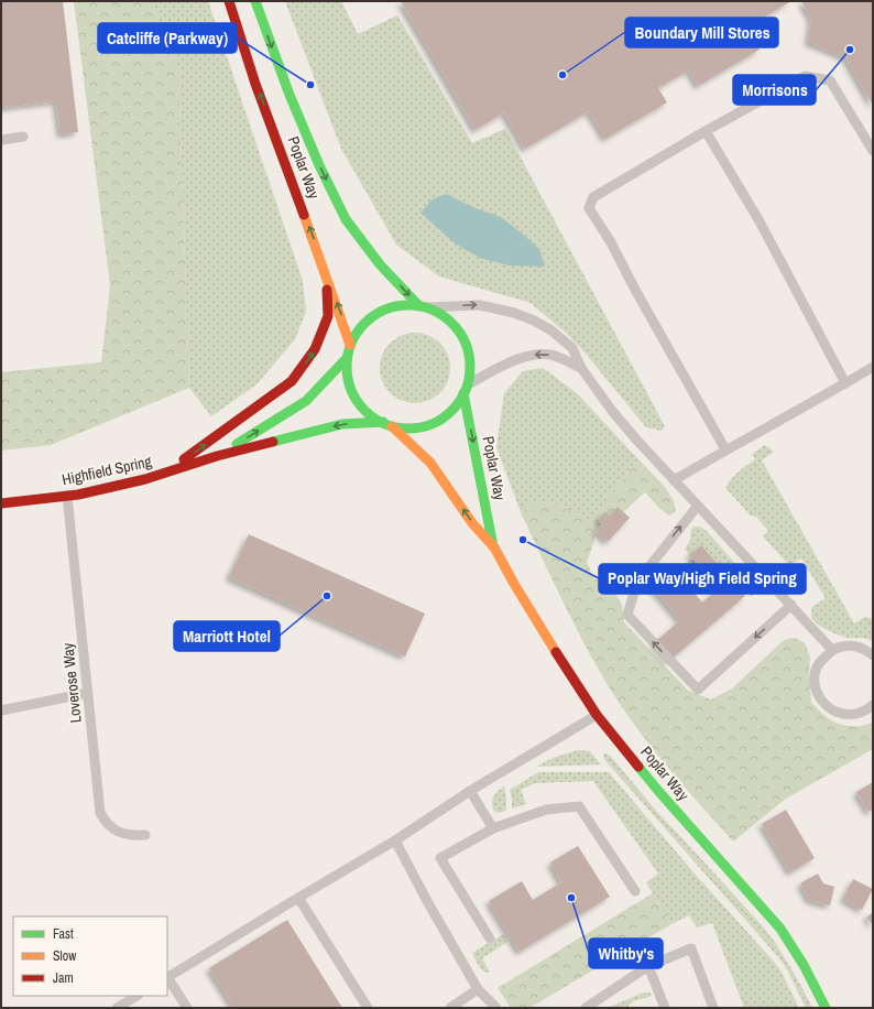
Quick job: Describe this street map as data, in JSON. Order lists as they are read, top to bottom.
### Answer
{
  "streets": {
    "main road": ["Poplar Way", "Highfield Spring"],
    "lane": ["Loverose Way"]
  },
  "crossings": [
    ["Poplar Way", "Highfield Spring"],
    ["Highfield Spring", "Loverose Way"]
  ],
  "places": [
    "Morrisons",
    "Boundary Mill Stores",
    "Catcliffe (Parkway)",
    "Poplar Way/High Field Spring",
    "Marriott Hotel",
    "Whitby's"
  ],
  "legend": ["Fast", "Slow", "Jam"]
}
